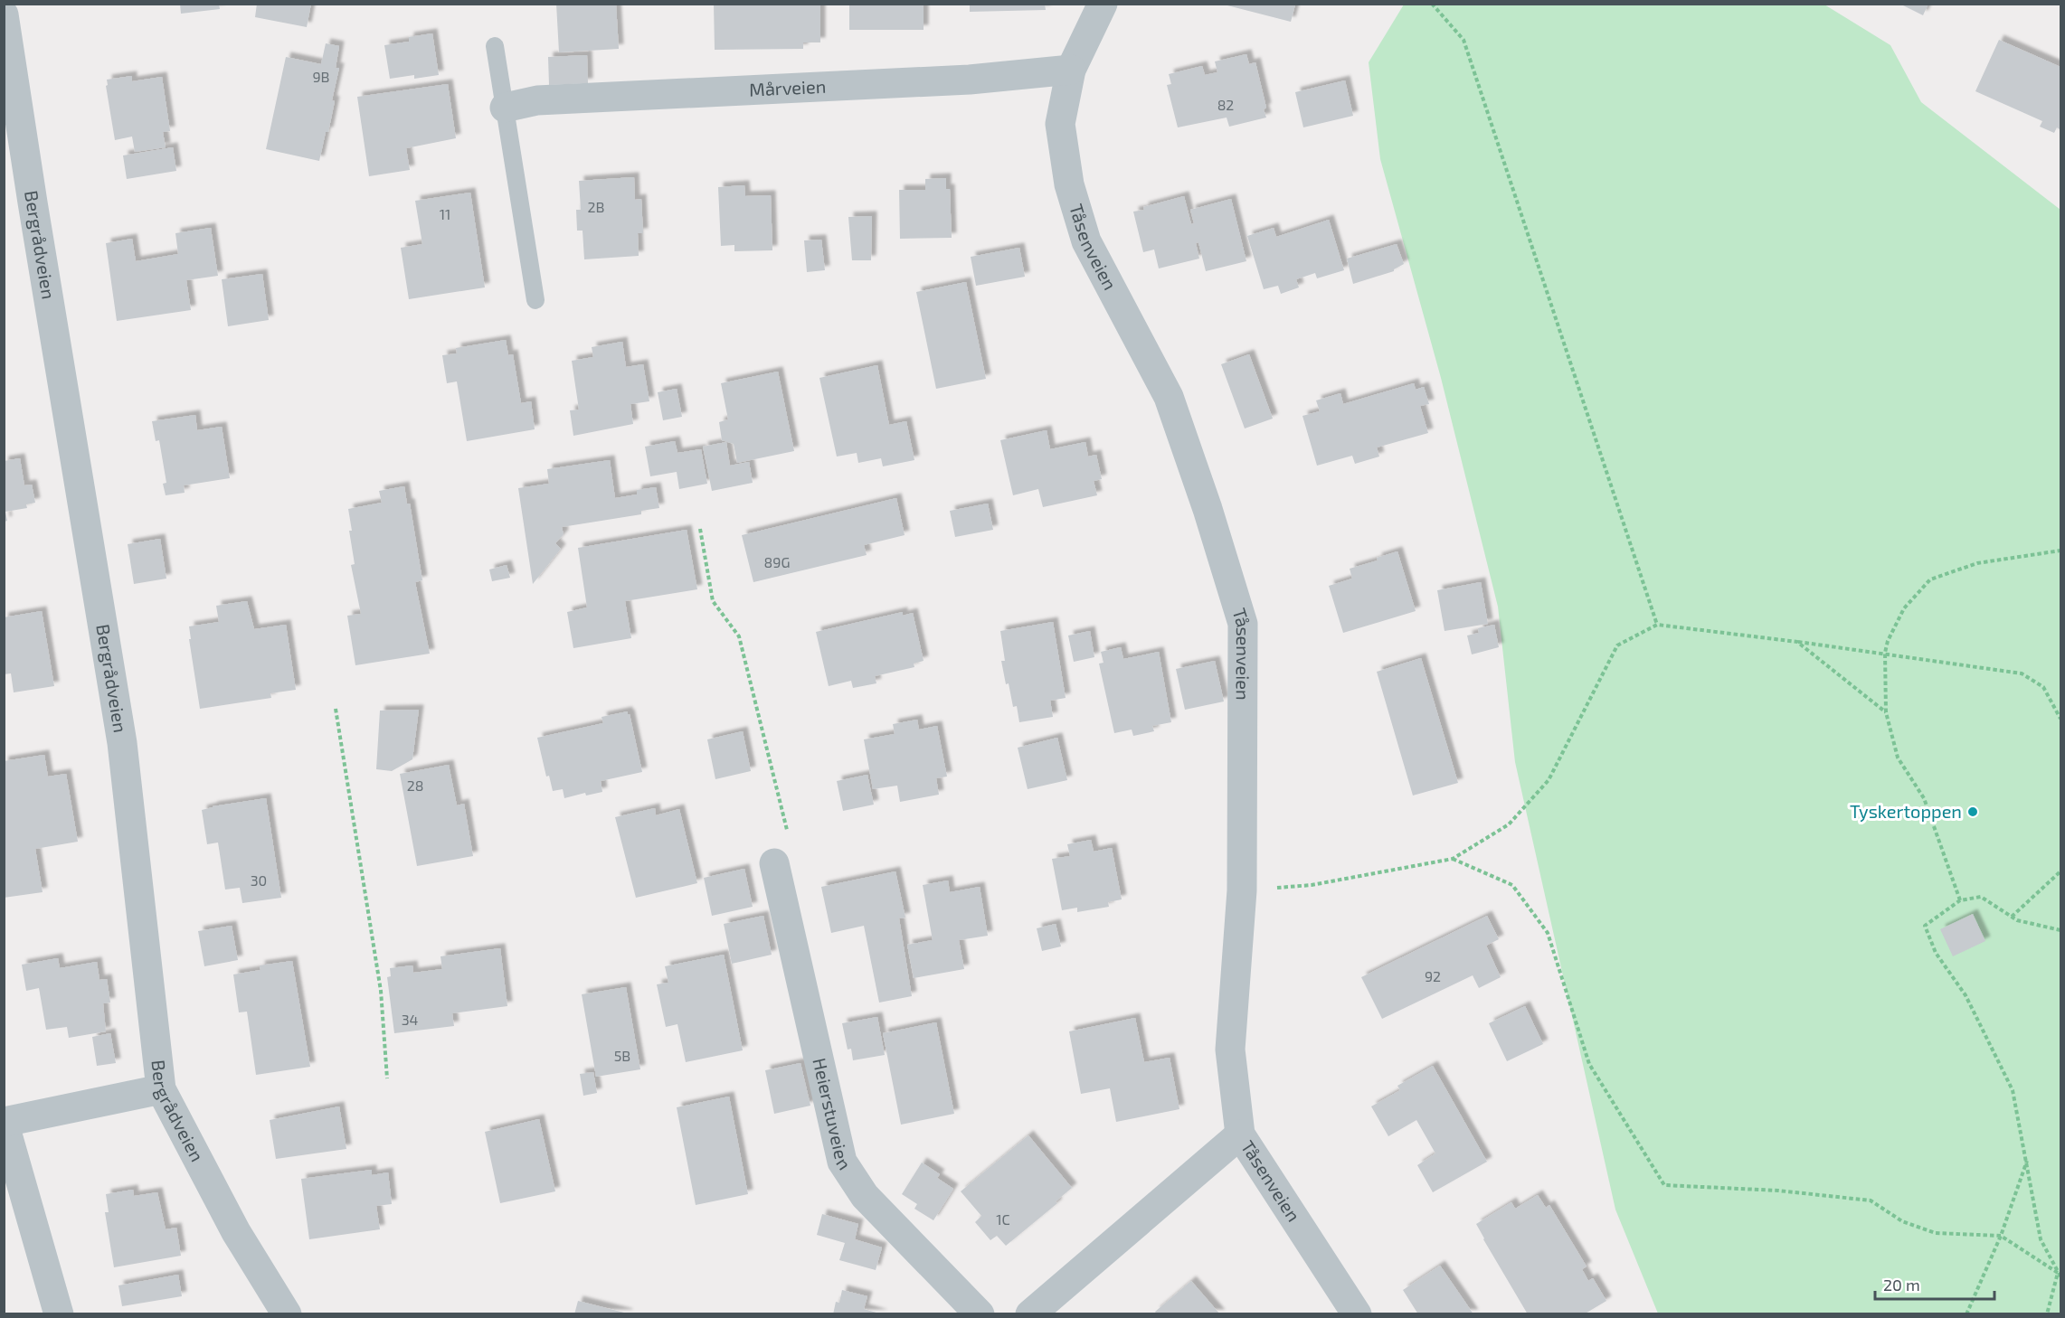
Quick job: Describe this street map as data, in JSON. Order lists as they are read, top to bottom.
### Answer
{
  "streets": {
    "street": [
      "Mårveien",
      "Bergrådveien",
      "Tåsenveien",
      "Heierstuveien"
    ]
  },
  "crossings": [
    ["Mårveien", "Tåsenveien"]
  ],
  "places": ["Tyskertoppen"],
  "house_numbers": [
    "9B",
    "82",
    "2B",
    "11",
    "89G",
    "28",
    "30",
    "92",
    "34",
    "5B",
    "1C"
  ],
  "scale_bar": "20 m"
}
